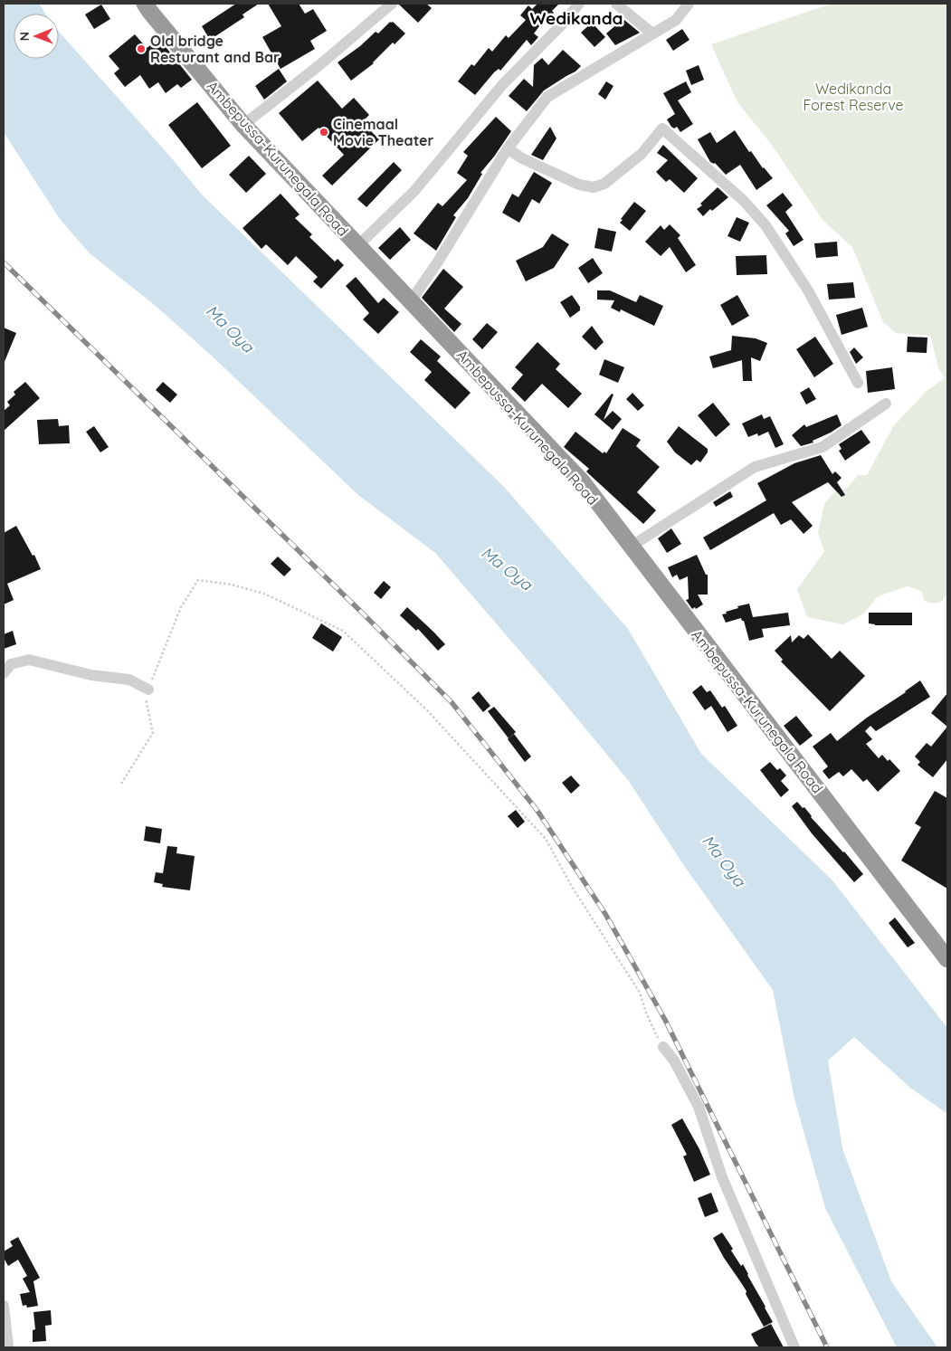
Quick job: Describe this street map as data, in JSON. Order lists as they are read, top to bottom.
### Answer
{
  "streets": {
    "highway": ["Ambepussa-Kurunegala Road"]
  },
  "districts": ["Wedikanda"],
  "water": ["Ma Oya"],
  "parks": ["Wedikanda Forest Reserve"],
  "places": ["Old bridge Resturant and Bar", "Cinemaal Movie Theater"],
  "north": "left"
}
